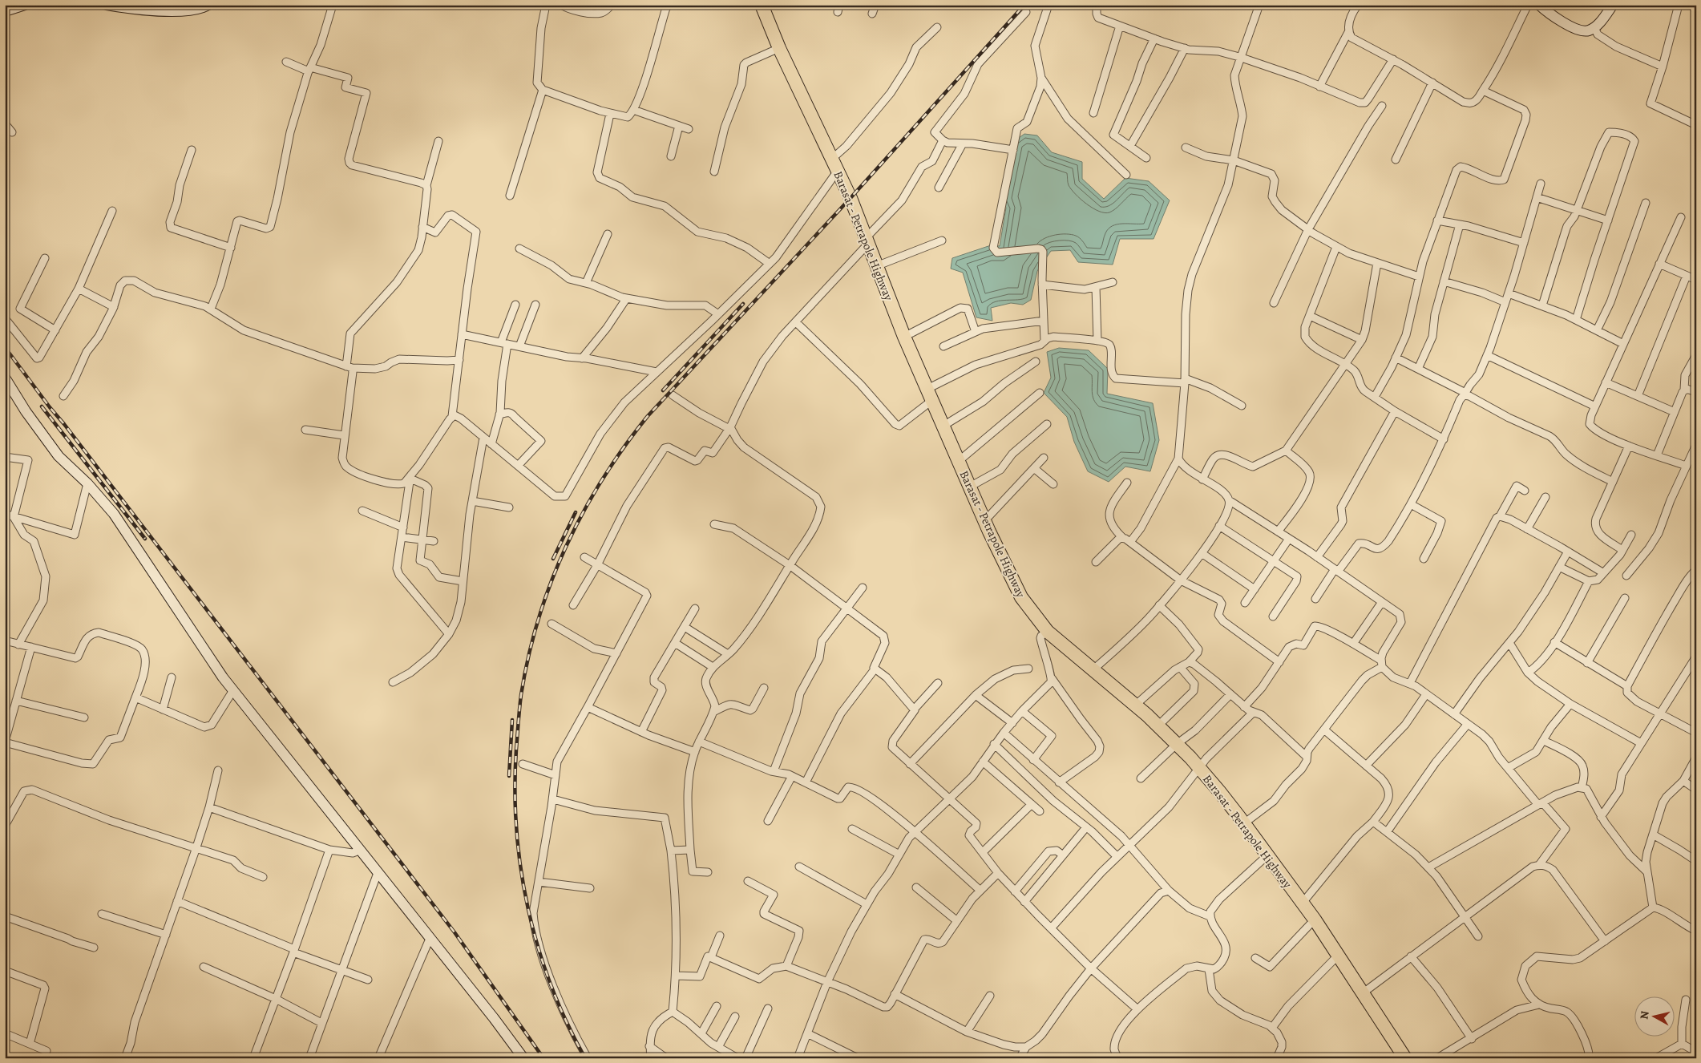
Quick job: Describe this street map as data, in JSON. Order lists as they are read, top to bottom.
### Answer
{
  "streets": {
    "highway": ["Barasat - Petrapole Highway"]
  },
  "north": "left"
}
